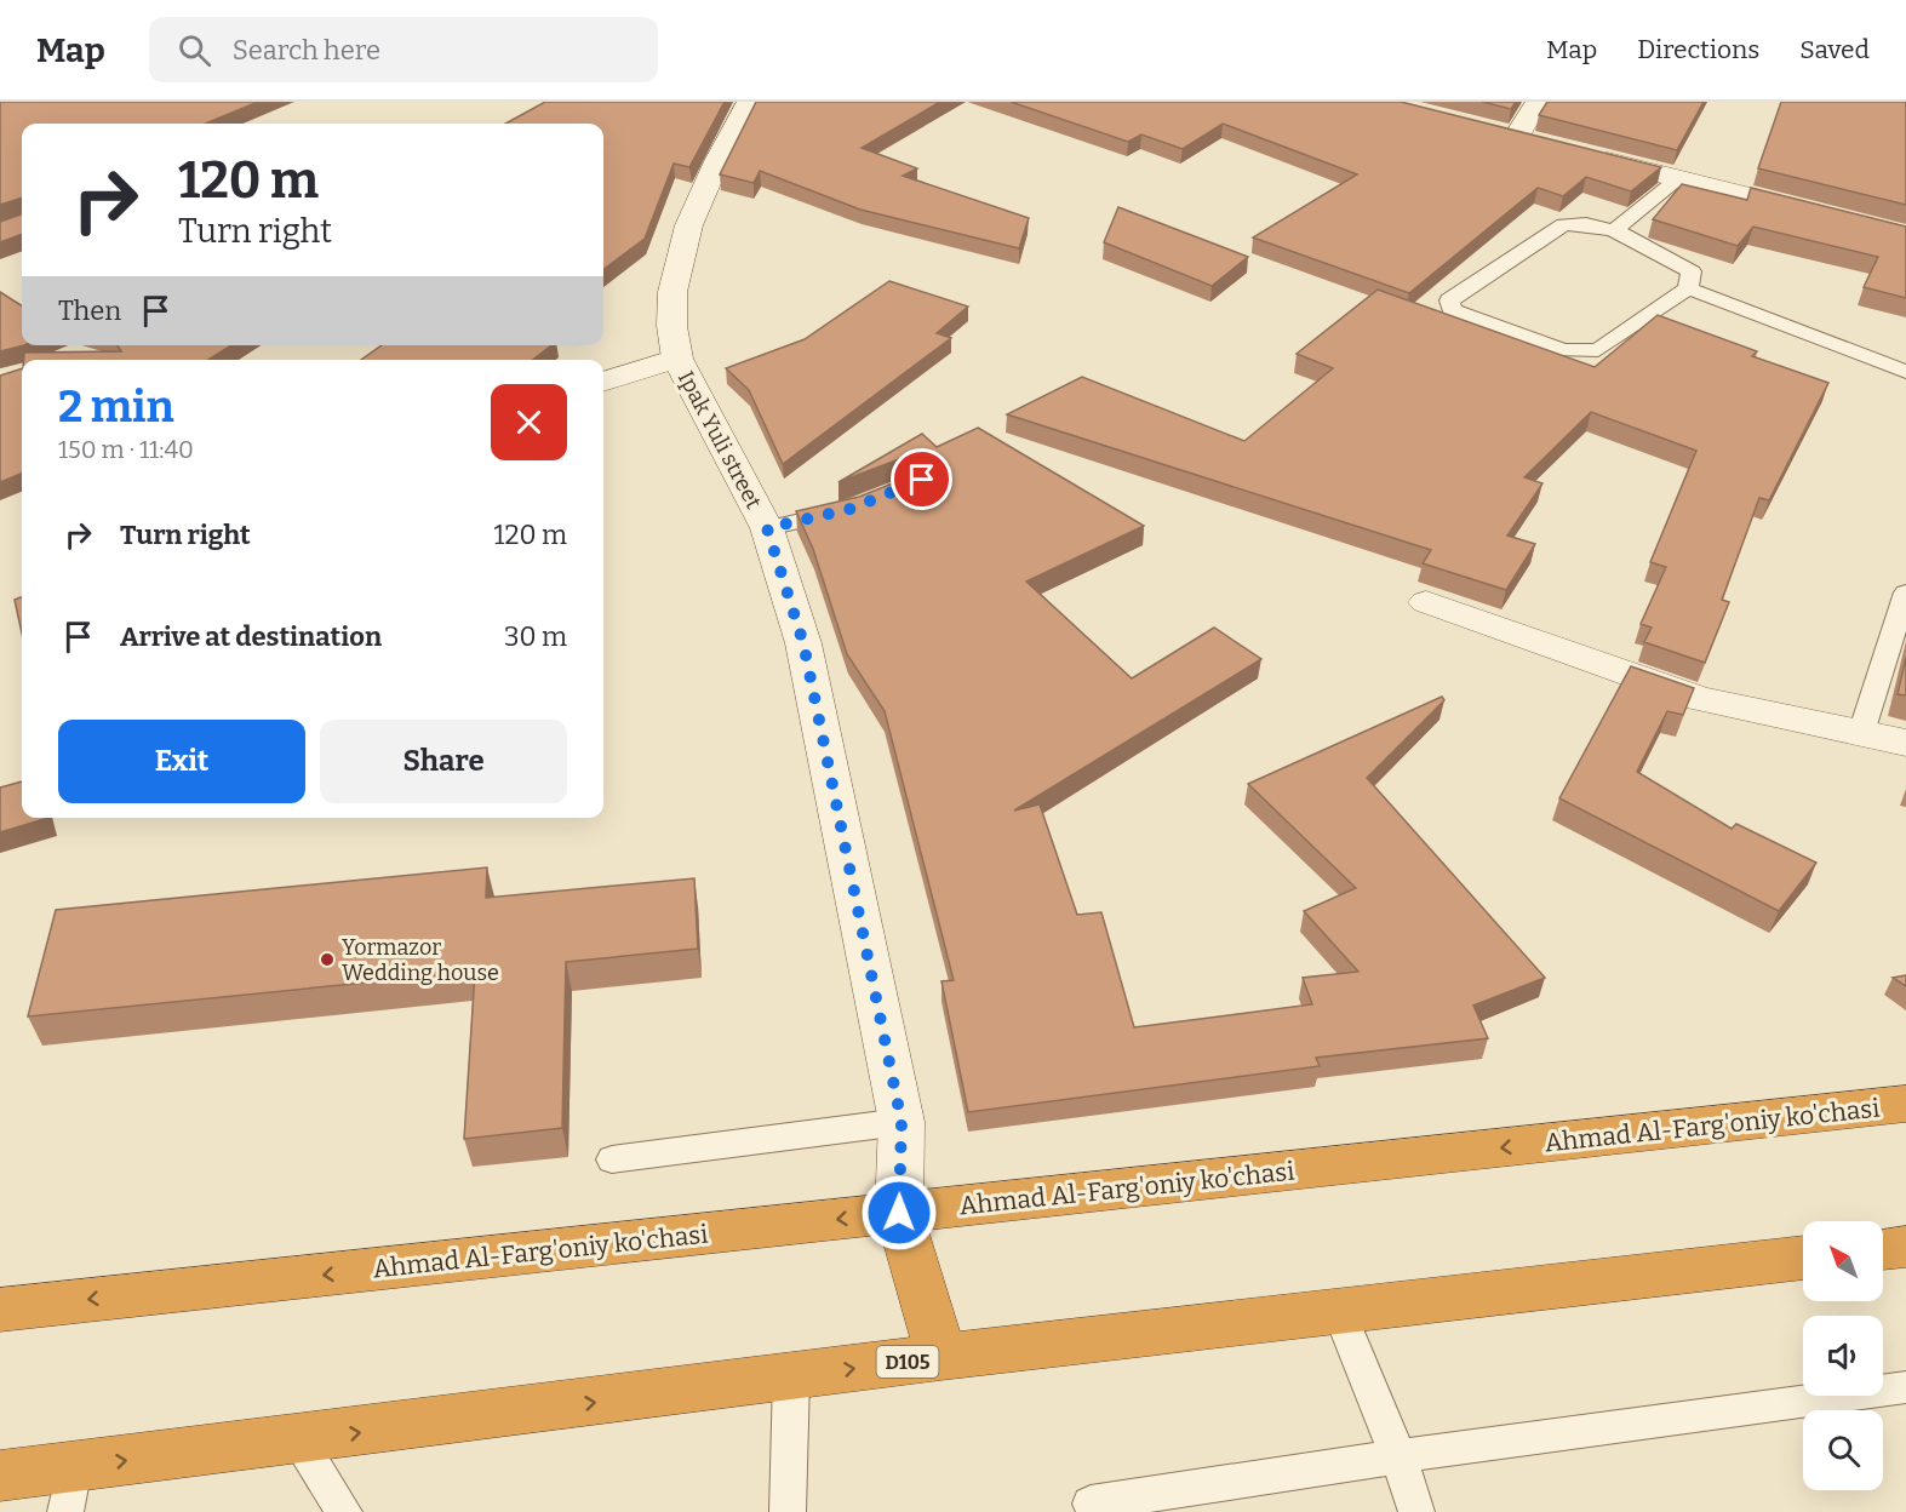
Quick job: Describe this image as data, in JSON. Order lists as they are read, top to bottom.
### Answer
{
  "streets": {
    "highway": ["Ahmad Al-Farg'oniy ko'chasi", "D105"],
    "main road": ["Ipak Yuli street"]
  },
  "crossings": [
    ["Ipak Yuli street", "Ahmad Al-Farg'oniy ko'chasi"]
  ],
  "places": ["Yormazor Wedding house"],
  "north": "top left",
  "page": {
    "header": "Map",
    "search": "Search here",
    "nav": ["Map", "Directions", "Saved"],
    "turn": ["120 m", "Turn right"],
    "then": "Then",
    "heading": ["2 min", "150 m · 11:40"],
    "list": [
      {
        "name": "Turn right",
        "value": "120 m"
      },
      {
        "name": "Arrive at destination",
        "value": "30 m"
      }
    ],
    "buttons": ["Exit", "Share"]
  }
}
